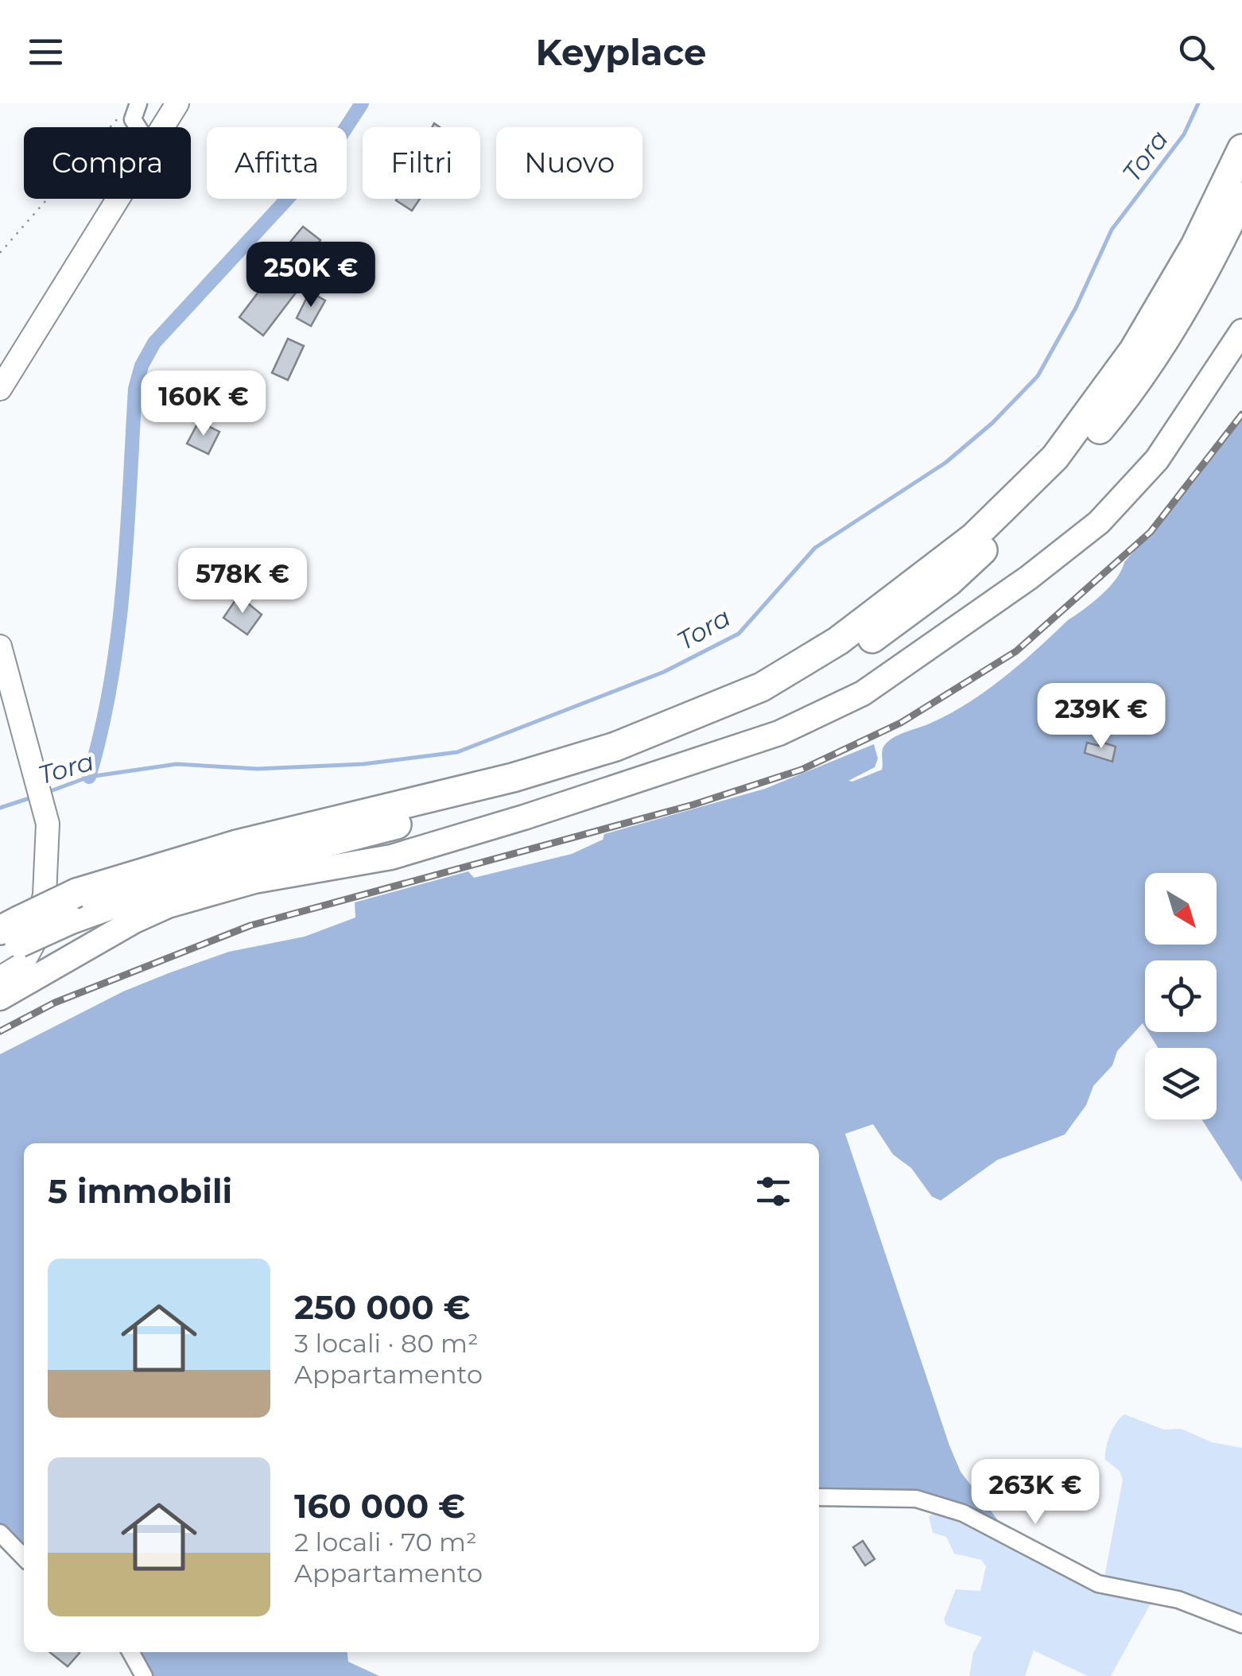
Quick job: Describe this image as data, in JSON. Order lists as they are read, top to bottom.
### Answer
{
  "water": ["Tora"],
  "north": "bottom right",
  "page": {
    "header": "Keyplace",
    "chip": [
      "Compra",
      "Affitta",
      "Filtri",
      "Nuovo"
    ],
    "price": [
      "250K €",
      "160K €",
      "578K €",
      "239K €",
      "263K €"
    ],
    "heading": "5 immobili",
    "list": [
      {
        "name": "250 000 €",
        "note": "3 locali · 80 m² · Appartamento"
      },
      {
        "name": "160 000 €",
        "note": "2 locali · 70 m² · Appartamento"
      }
    ]
  }
}
